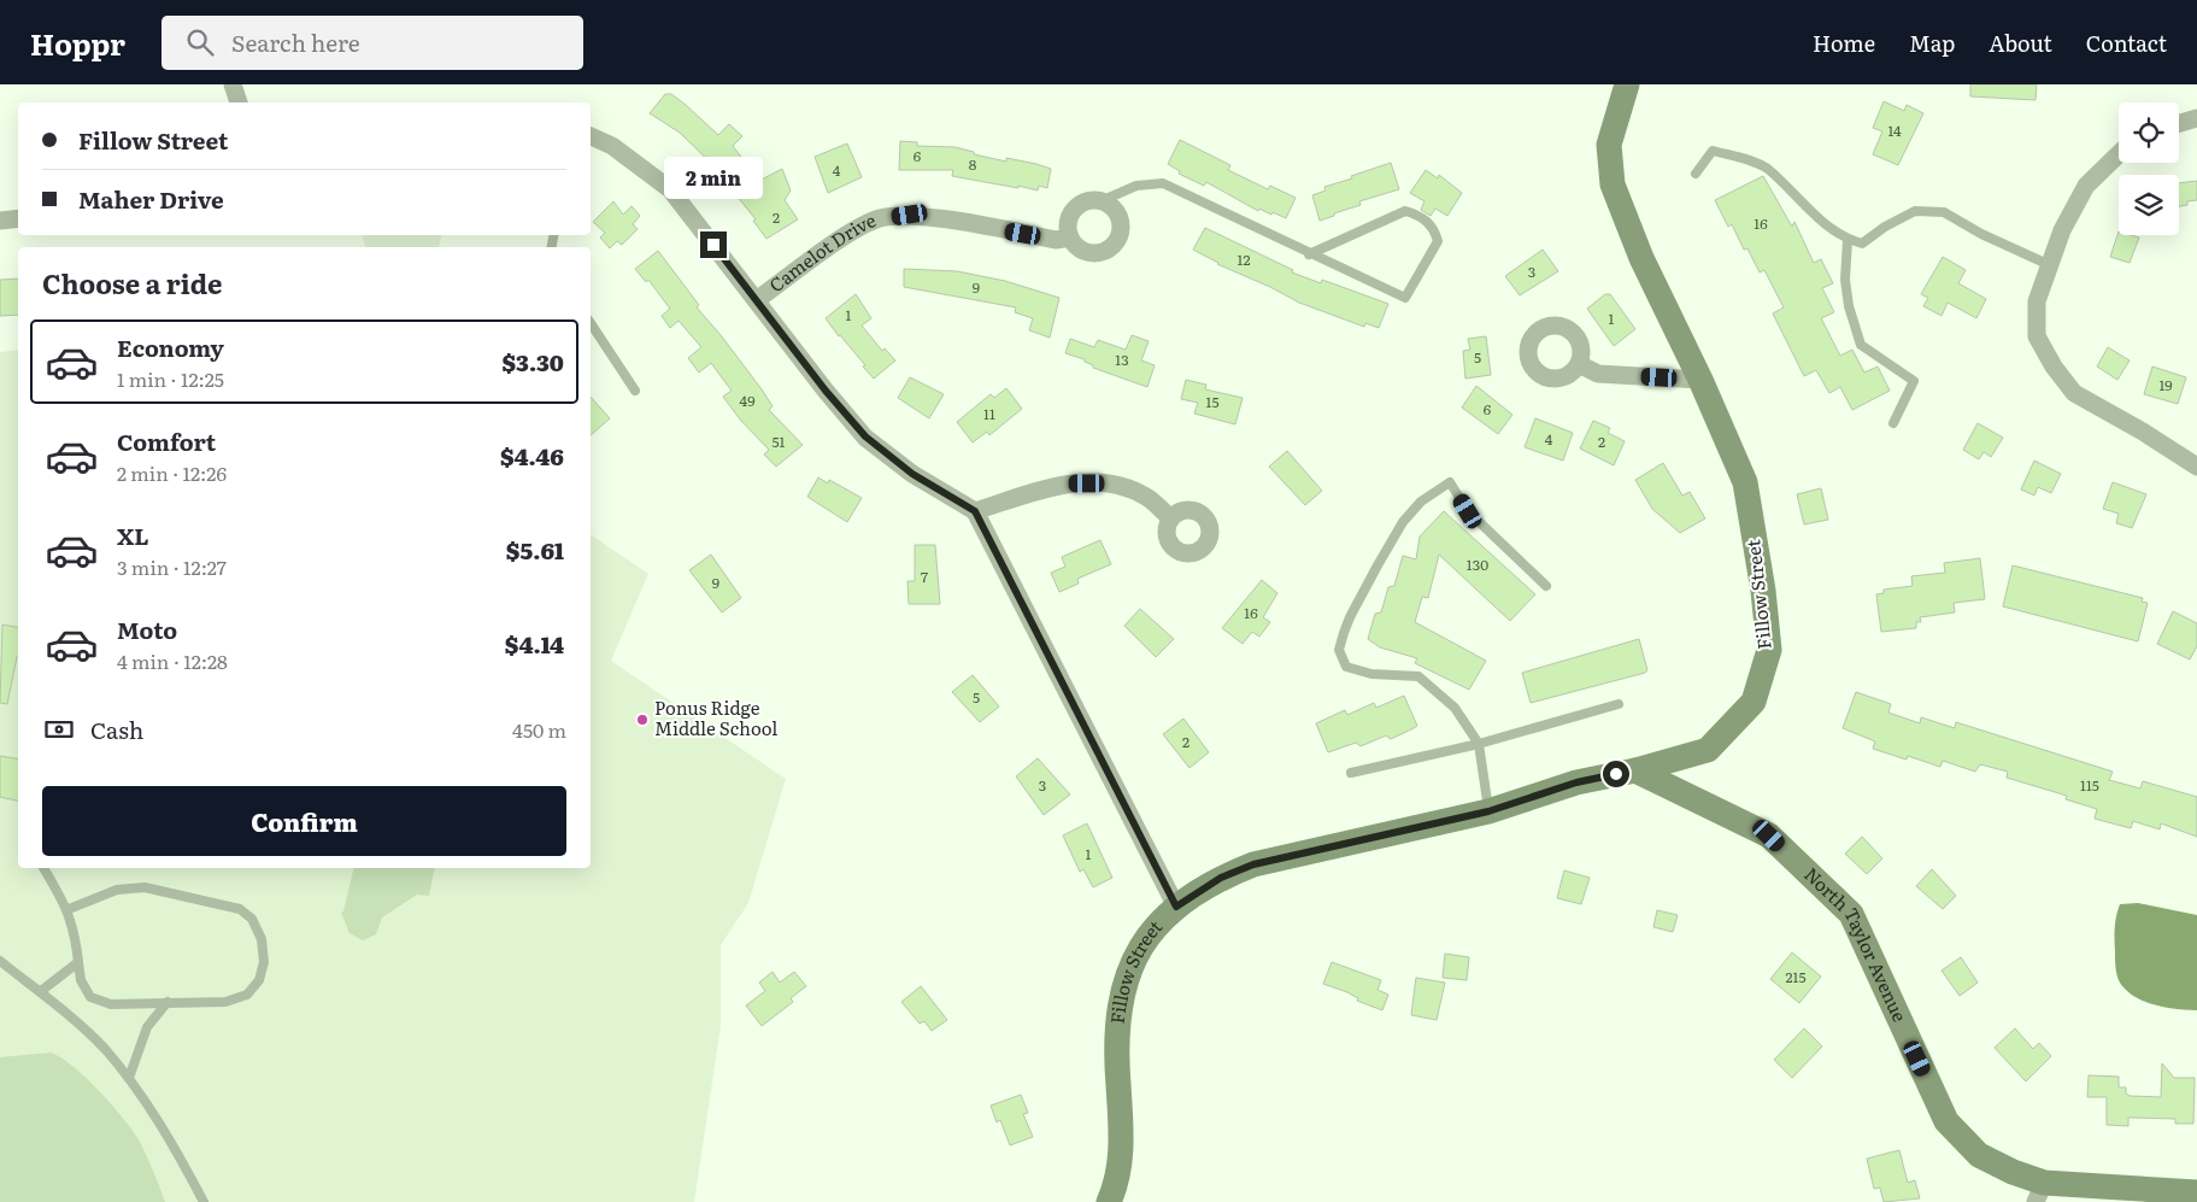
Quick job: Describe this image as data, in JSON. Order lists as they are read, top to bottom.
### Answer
{
  "streets": {
    "street": ["Camelot Drive", "Fillow Street", "North Taylor Avenue"]
  },
  "crossings": [
    ["Fillow Street", "North Taylor Avenue"]
  ],
  "places": ["Ponus Ridge Middle School"],
  "house_numbers": [
    "14",
    "6",
    "8",
    "4",
    "2",
    "16",
    "12",
    "3",
    "9",
    "1",
    "1",
    "5",
    "13",
    "19",
    "49",
    "15",
    "6",
    "11",
    "4",
    "51",
    "2",
    "130",
    "7",
    "9",
    "16",
    "5",
    "2",
    "3",
    "115",
    "1",
    "215"
  ],
  "page": {
    "header": "Hoppr",
    "search": "Search here",
    "nav": [
      "Home",
      "Map",
      "About",
      "Contact"
    ],
    "banner": ["Fillow Street", "Maher Drive"],
    "bubble": "2 min",
    "heading": "Choose a ride",
    "list": [
      {
        "name": "Economy",
        "note": "1 min · 12:25",
        "value": "$3.30"
      },
      {
        "name": "Comfort",
        "note": "2 min · 12:26",
        "value": "$4.46"
      },
      {
        "name": "XL",
        "note": "3 min · 12:27",
        "value": "$5.61"
      },
      {
        "name": "Moto",
        "note": "4 min · 12:28",
        "value": "$4.14"
      }
    ],
    "pay": ["Cash", "450 m"],
    "buttons": "Confirm"
  }
}
